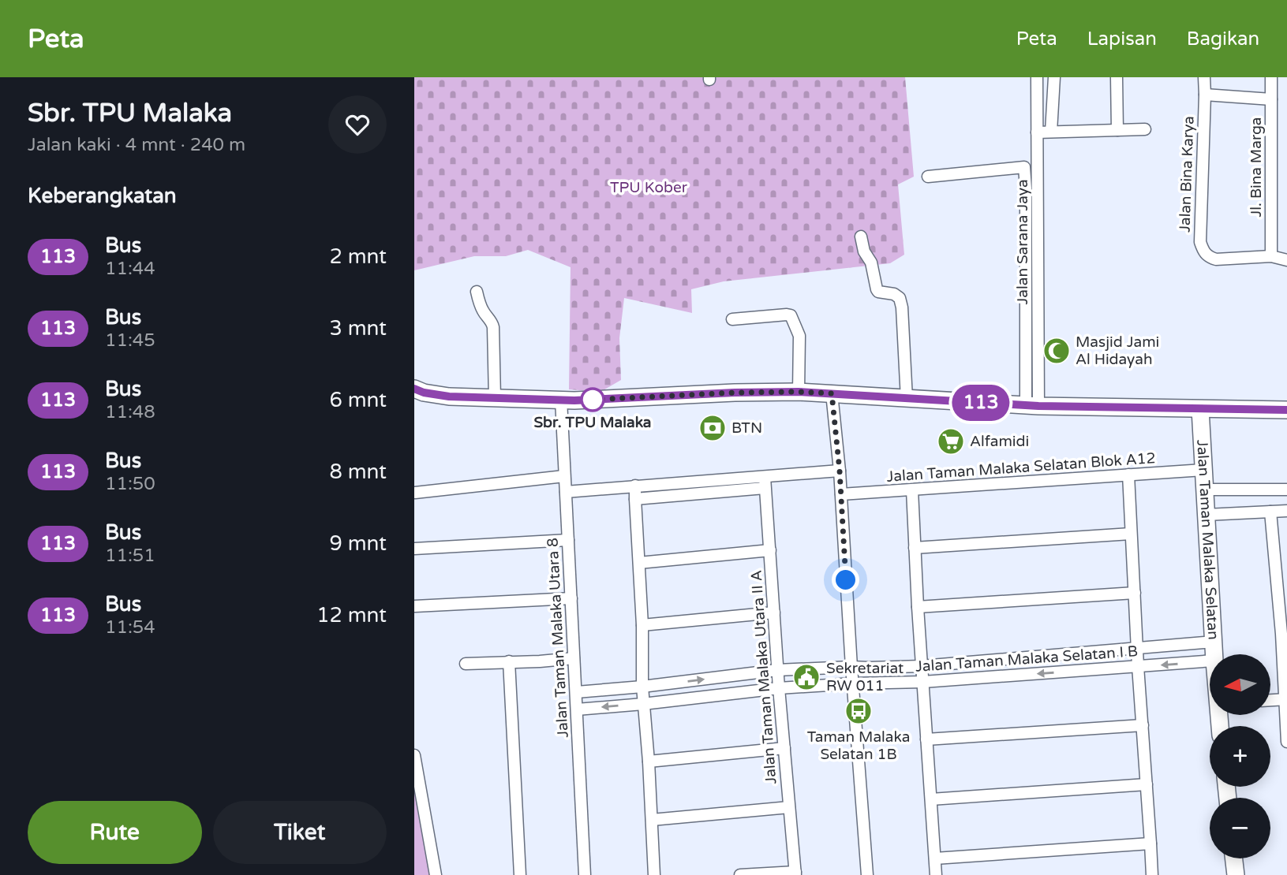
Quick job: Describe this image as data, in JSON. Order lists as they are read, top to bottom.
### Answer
{
  "streets": {
    "street": [
      "Jl. Bina Marga",
      "Jalan Bina Karya",
      "Jalan Sarana Jaya",
      "Jalan Taman Malaka Selatan Blok A12",
      "Jalan Taman Malaka Selatan",
      "Jalan Taman Malaka Utara 8",
      "Jalan Taman Malaka Selatan I B",
      "Jalan Taman Malaka Utara II A"
    ]
  },
  "crossings": [
    ["Jl. Bina Marga", "Jalan Bina Karya"],
    ["Jalan Taman Malaka Selatan Blok A12", "Jalan Taman Malaka Selatan"],
    ["Jalan Taman Malaka Utara 8", "Jalan Taman Malaka Selatan I B"],
    ["Jalan Taman Malaka Selatan I B", "Jalan Taman Malaka Utara II A"]
  ],
  "parks": ["TPU Kober"],
  "places": {
    "mosque": ["Masjid Jami Al Hidayah"],
    "other": ["Sbr. TPU Malaka"],
    "bank": ["BTN"],
    "supermarket": ["Alfamidi"],
    "public building": ["Sekretariat RW 011"],
    "bus stop": ["Taman Malaka Selatan 1B"]
  },
  "lines": ["bus line 113"],
  "north": "left",
  "page": {
    "header": "Peta",
    "nav": ["Peta", "Lapisan", "Bagikan"],
    "heading": [
      ["Sbr. TPU Malaka", "Jalan kaki · 4 mnt · 240 m"],
      "Keberangkatan"
    ],
    "on_map": "113",
    "list": [
      {
        "mark": "113",
        "name": "Bus",
        "note": "11:44",
        "value": "2 mnt"
      },
      {
        "mark": "113",
        "name": "Bus",
        "note": "11:45",
        "value": "3 mnt"
      },
      {
        "mark": "113",
        "name": "Bus",
        "note": "11:48",
        "value": "6 mnt"
      },
      {
        "mark": "113",
        "name": "Bus",
        "note": "11:50",
        "value": "8 mnt"
      },
      {
        "mark": "113",
        "name": "Bus",
        "note": "11:51",
        "value": "9 mnt"
      },
      {
        "mark": "113",
        "name": "Bus",
        "note": "11:54",
        "value": "12 mnt"
      }
    ],
    "map_buttons": ["+", "−"],
    "buttons": ["Rute", "Tiket"]
  }
}
